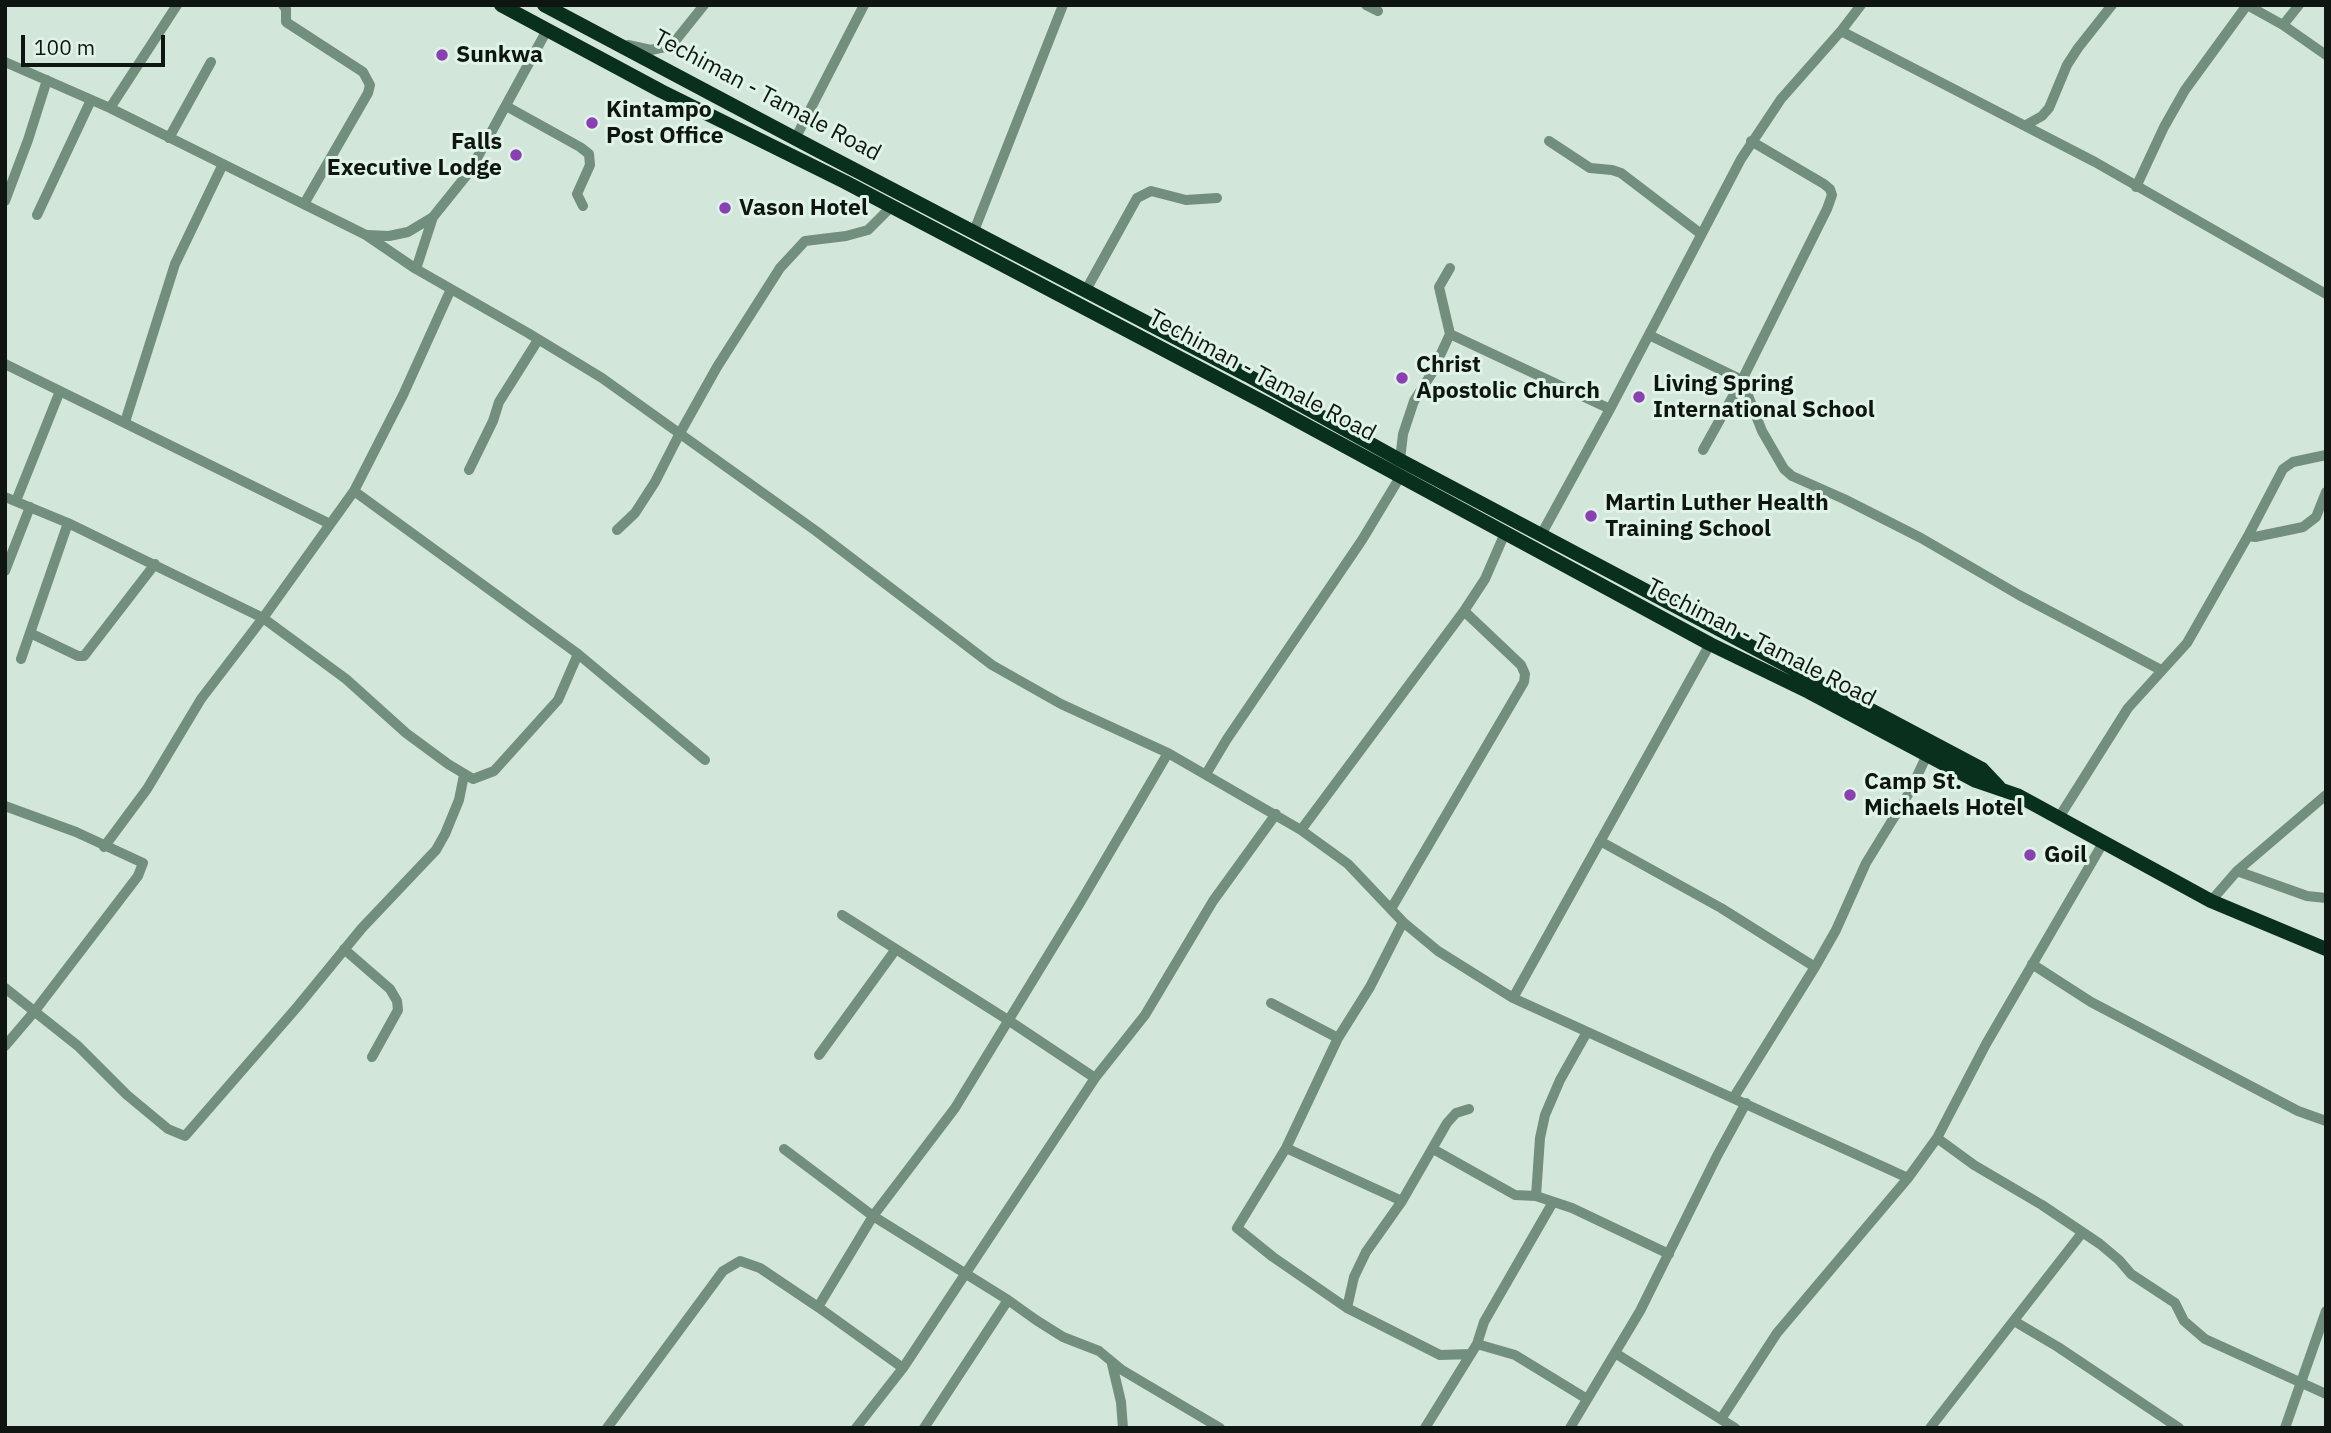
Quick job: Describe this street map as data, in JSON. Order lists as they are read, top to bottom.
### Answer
{
  "streets": {
    "highway": ["Techiman - Tamale Road"]
  },
  "places": [
    "Sunkwa",
    "Kintampo Post Office",
    "Falls Executive Lodge",
    "Vason Hotel",
    "Christ Apostolic Church",
    "Living Spring International School",
    "Martin Luther Health Training School",
    "Camp St. Michaels Hotel",
    "Goil"
  ],
  "scale_bar": "100 m"
}
